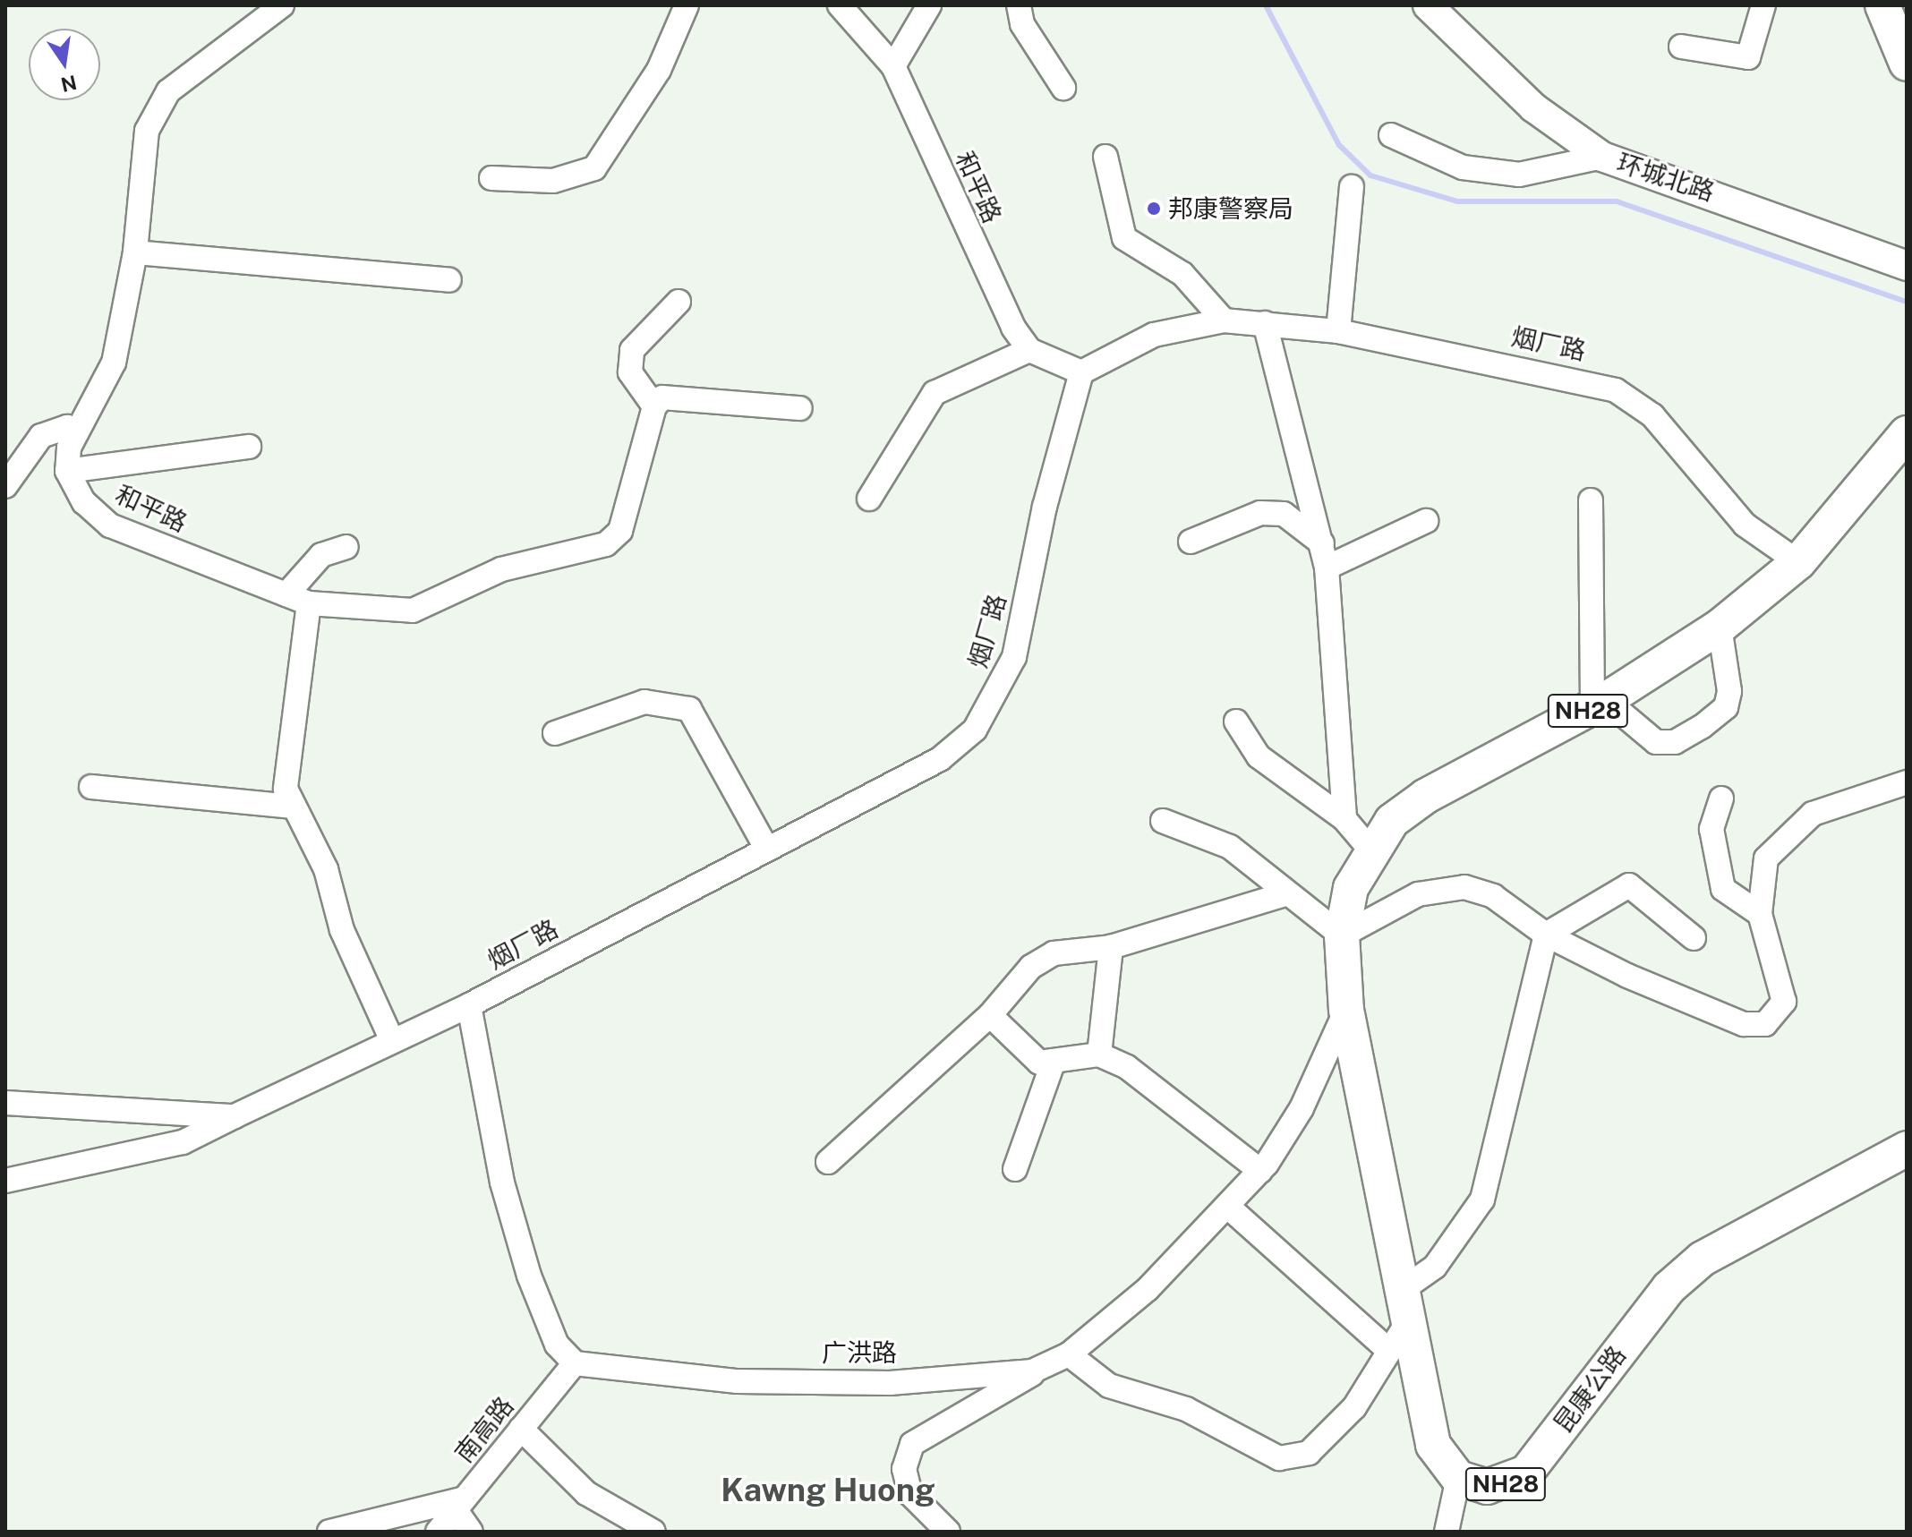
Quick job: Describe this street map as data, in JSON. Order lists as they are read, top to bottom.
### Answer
{
  "streets": {
    "highway": ["NH28", "昆康公路"],
    "main road": ["环城北路"],
    "street": [
      "和平路",
      "烟厂路",
      "广洪路",
      "南高路"
    ]
  },
  "crossings": [
    ["烟厂路", "NH28"],
    ["NH28", "广洪路"],
    ["NH28", "昆康公路"],
    ["广洪路", "南高路"]
  ],
  "districts": ["Kawng Huong"],
  "places": ["邦康警察局"],
  "north": "bottom"
}
